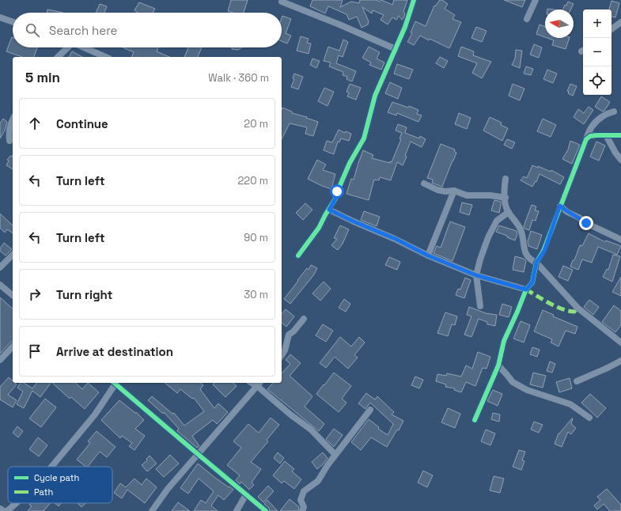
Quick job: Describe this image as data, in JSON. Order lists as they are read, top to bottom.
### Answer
{
  "legend": ["Cycle path", "Path"],
  "north": "left",
  "page": {
    "map_buttons": ["+", "−"],
    "search": "Search here",
    "heading": ["5 min", "Walk · 360 m"],
    "list": [
      ["Continue", "20 m"],
      ["Turn left", "220 m"],
      ["Turn left", "90 m"],
      ["Turn right", "30 m"],
      "Arrive at destination"
    ]
  }
}
